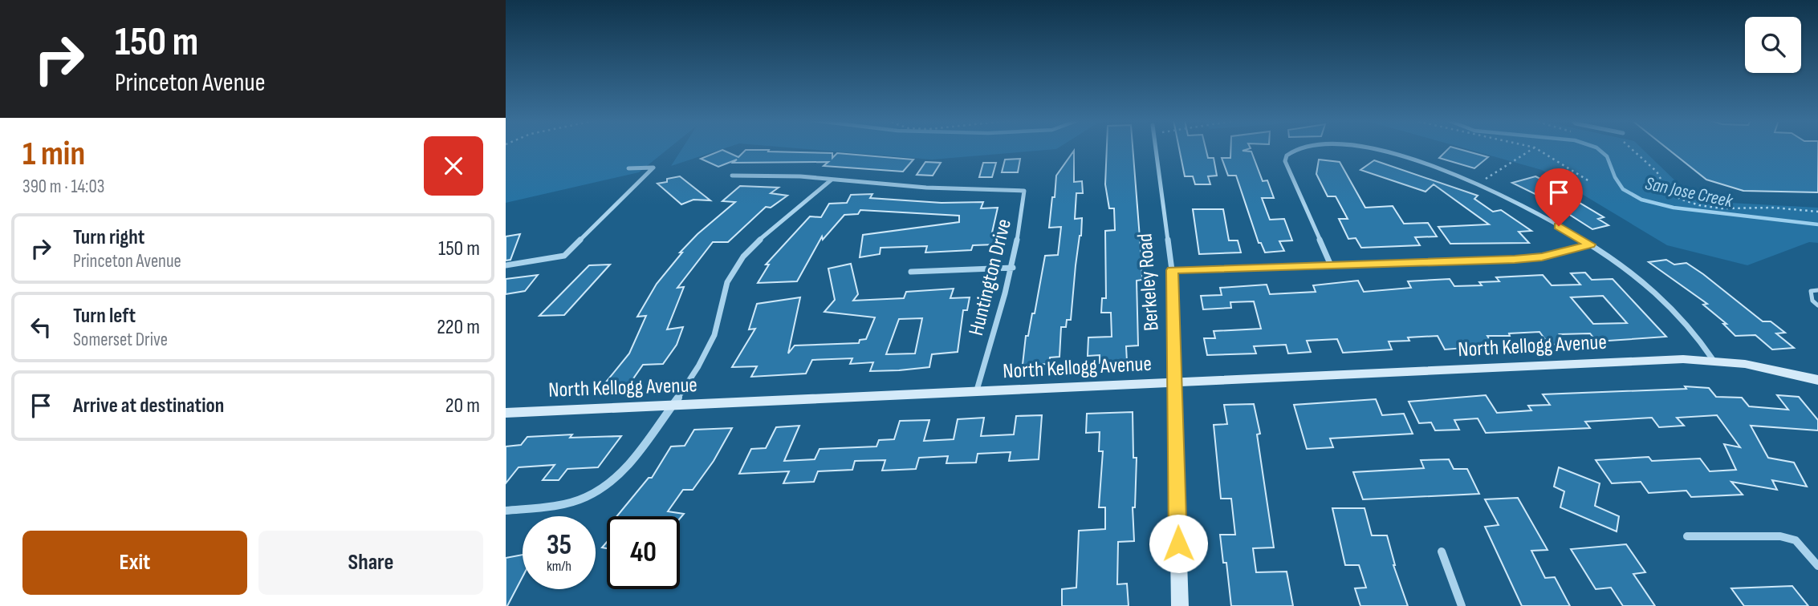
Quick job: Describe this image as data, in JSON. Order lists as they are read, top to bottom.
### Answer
{
  "streets": {
    "street": ["Huntington Drive", "Berkeley Road", "North Kellogg Avenue"]
  },
  "crossings": [
    ["Huntington Drive", "North Kellogg Avenue"],
    ["Berkeley Road", "North Kellogg Avenue"]
  ],
  "water": ["San Jose Creek"],
  "page": {
    "turn": ["150 m", "Princeton Avenue"],
    "heading": ["1 min", "390 m · 14:03"],
    "list": [
      {
        "name": "Turn right",
        "note": "Princeton Avenue",
        "value": "150 m"
      },
      {
        "name": "Turn left",
        "note": "Somerset Drive",
        "value": "220 m"
      },
      {
        "name": "Arrive at destination",
        "value": "20 m"
      }
    ],
    "speed": "35 km/h",
    "limit": "40",
    "buttons": ["Exit", "Share"]
  }
}
